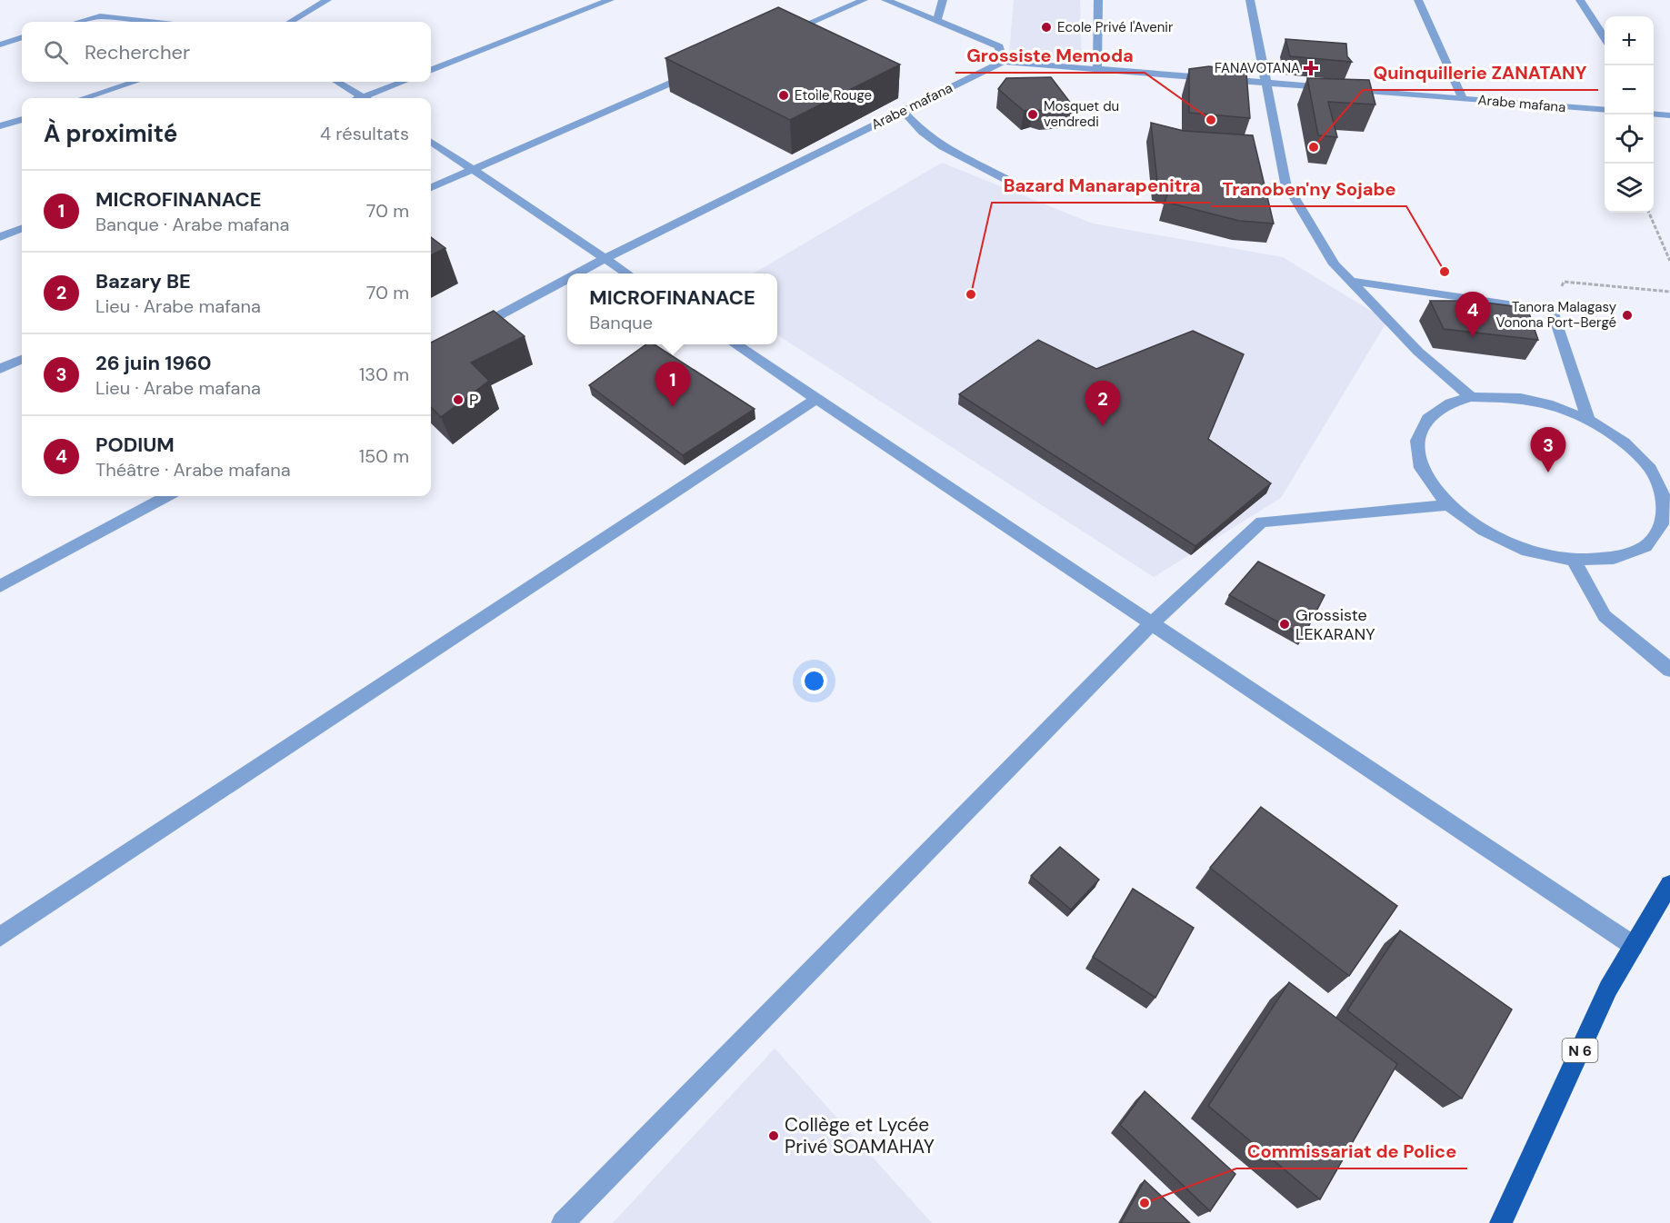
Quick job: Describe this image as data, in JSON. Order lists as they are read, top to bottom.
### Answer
{
  "streets": {
    "main road": ["N 6"],
    "street": ["Arabe mafana"]
  },
  "places": {
    "other": [
      "Ecole Privé l'Avenir",
      "Etoile Rouge",
      "Mosquet du vendredi",
      "Grossiste Memoda",
      "Quinquillerie ZANATANY",
      "Tranoben'ny Sojabe",
      "Bazard Manarapenitra",
      "Tanora Malagasy Vonona Port-Bergé",
      "P",
      "Grossiste LEKARANY",
      "Collège et Lycée Privé SOAMAHAY",
      "Commissariat de Police"
    ],
    "health": ["FANAVOTANA"]
  },
  "page": {
    "map_buttons": ["+", "−"],
    "search": "Rechercher",
    "heading": ["À proximité", "4 résultats"],
    "list": [
      {
        "mark": "1",
        "name": "MICROFINANACE",
        "note": "Banque · Arabe mafana",
        "value": "70 m"
      },
      {
        "mark": "2",
        "name": "Bazary BE",
        "note": "Lieu · Arabe mafana",
        "value": "70 m"
      },
      {
        "mark": "3",
        "name": "26 juin 1960",
        "note": "Lieu · Arabe mafana",
        "value": "130 m"
      },
      {
        "mark": "4",
        "name": "PODIUM",
        "note": "Théâtre · Arabe mafana",
        "value": "150 m"
      }
    ],
    "popup": ["MICROFINANACE", "Banque"],
    "pins": [
      "4",
      "1",
      "2",
      "3"
    ]
  }
}
